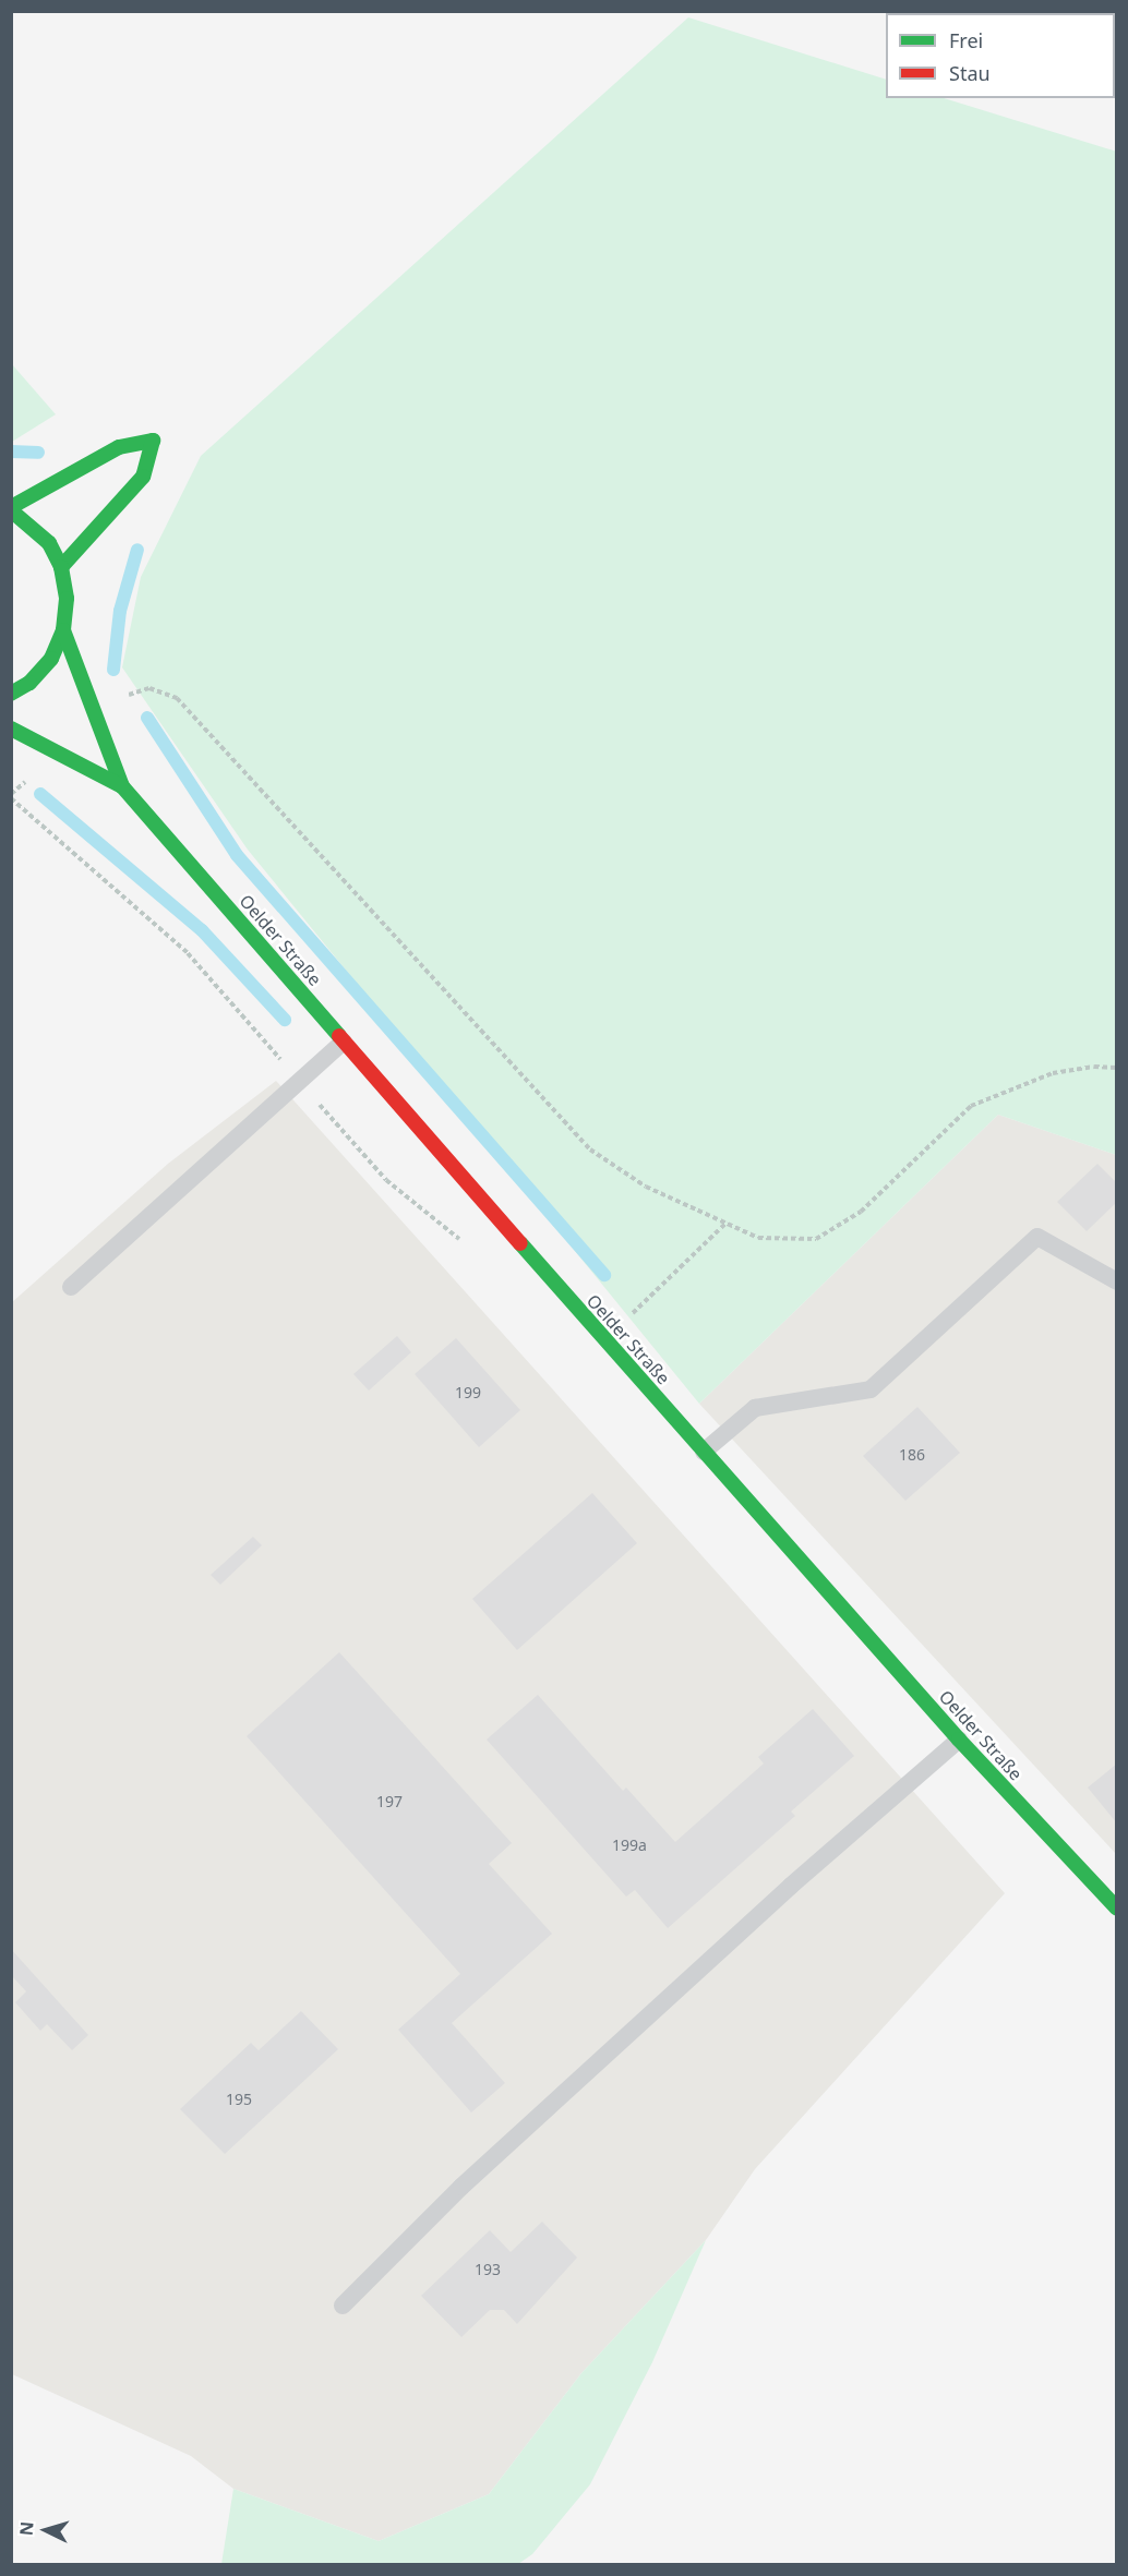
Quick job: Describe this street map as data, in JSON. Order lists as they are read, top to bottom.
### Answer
{
  "streets": {
    "street": ["Oelder Straße"]
  },
  "house_numbers": [
    "199",
    "186",
    "197",
    "199a",
    "195",
    "193"
  ],
  "legend": ["Frei", "Stau"],
  "north": "left"
}
